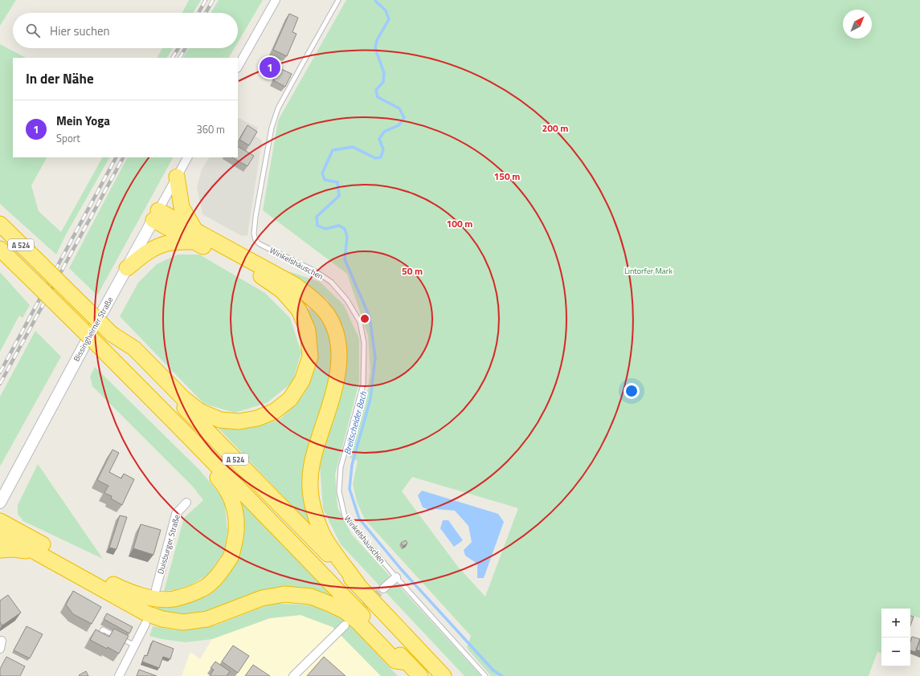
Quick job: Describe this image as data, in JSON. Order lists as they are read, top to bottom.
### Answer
{
  "streets": {
    "highway": ["A 524"],
    "street": ["Bissingheimer Straße", "Duisburger Straße"],
    "lane": ["Winkelshäuschen"]
  },
  "water": ["Breitscheider Bach"],
  "parks": ["Lintorfer Mark"],
  "north": "top right",
  "page": {
    "search": "Hier suchen",
    "pins": "1",
    "heading": "In der Nähe",
    "list": [
      {
        "mark": "1",
        "name": "Mein Yoga",
        "note": "Sport",
        "value": "360 m"
      }
    ],
    "map_buttons": ["+", "−"]
  },
  "rings": [
    "200 m",
    "150 m",
    "100 m",
    "50 m"
  ]
}
